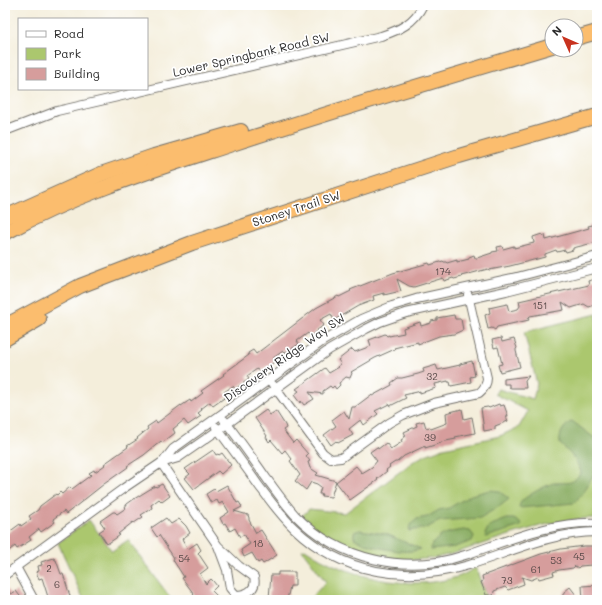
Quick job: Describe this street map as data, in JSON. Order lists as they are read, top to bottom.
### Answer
{
  "streets": {
    "highway": ["Stoney Trail SW"],
    "street": ["Lower Springbank Road SW", "Discovery Ridge Way SW"]
  },
  "house_numbers": [
    "174",
    "151",
    "32",
    "39",
    "18",
    "45",
    "54",
    "53",
    "2",
    "61",
    "73",
    "6"
  ],
  "legend": ["Road", "Park", "Building"],
  "north": "top left"
}
